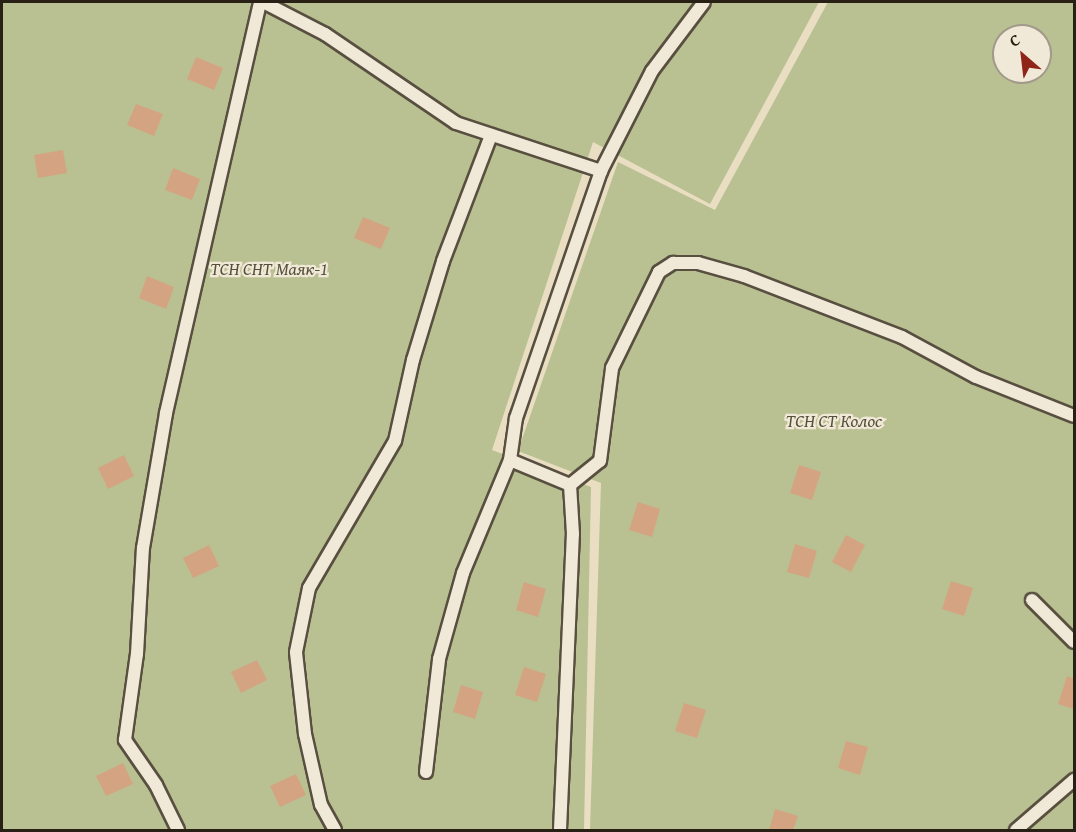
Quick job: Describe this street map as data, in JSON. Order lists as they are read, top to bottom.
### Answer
{
  "parks": ["ТСН СНТ Маяк-1", "ТСН СТ Колос"],
  "north": "top left"
}
